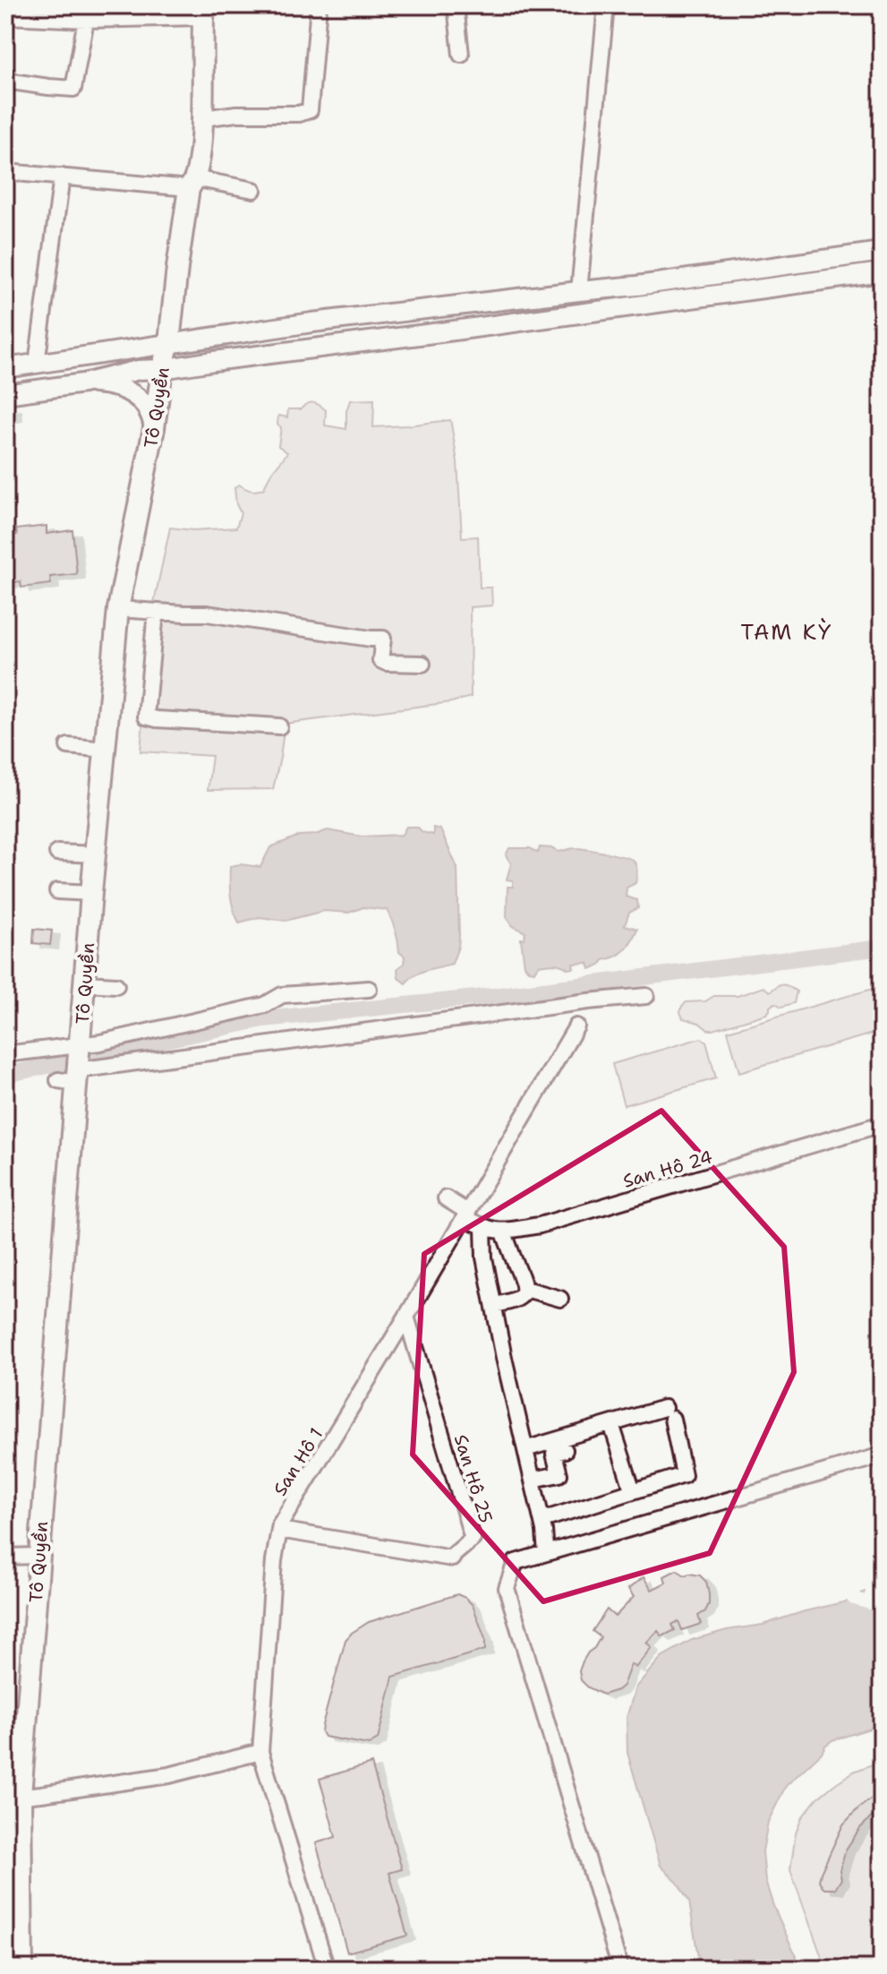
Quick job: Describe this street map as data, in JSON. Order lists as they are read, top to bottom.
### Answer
{
  "streets": {
    "main road": ["Tô Quyền"],
    "street": ["San Hô 24", "San Hô 1", "San Hô 25"]
  },
  "crossings": [
    ["San Hô 24", "San Hô 1"],
    ["San Hô 1", "San Hô 25"]
  ],
  "districts": ["TAM KỲ"]
}
